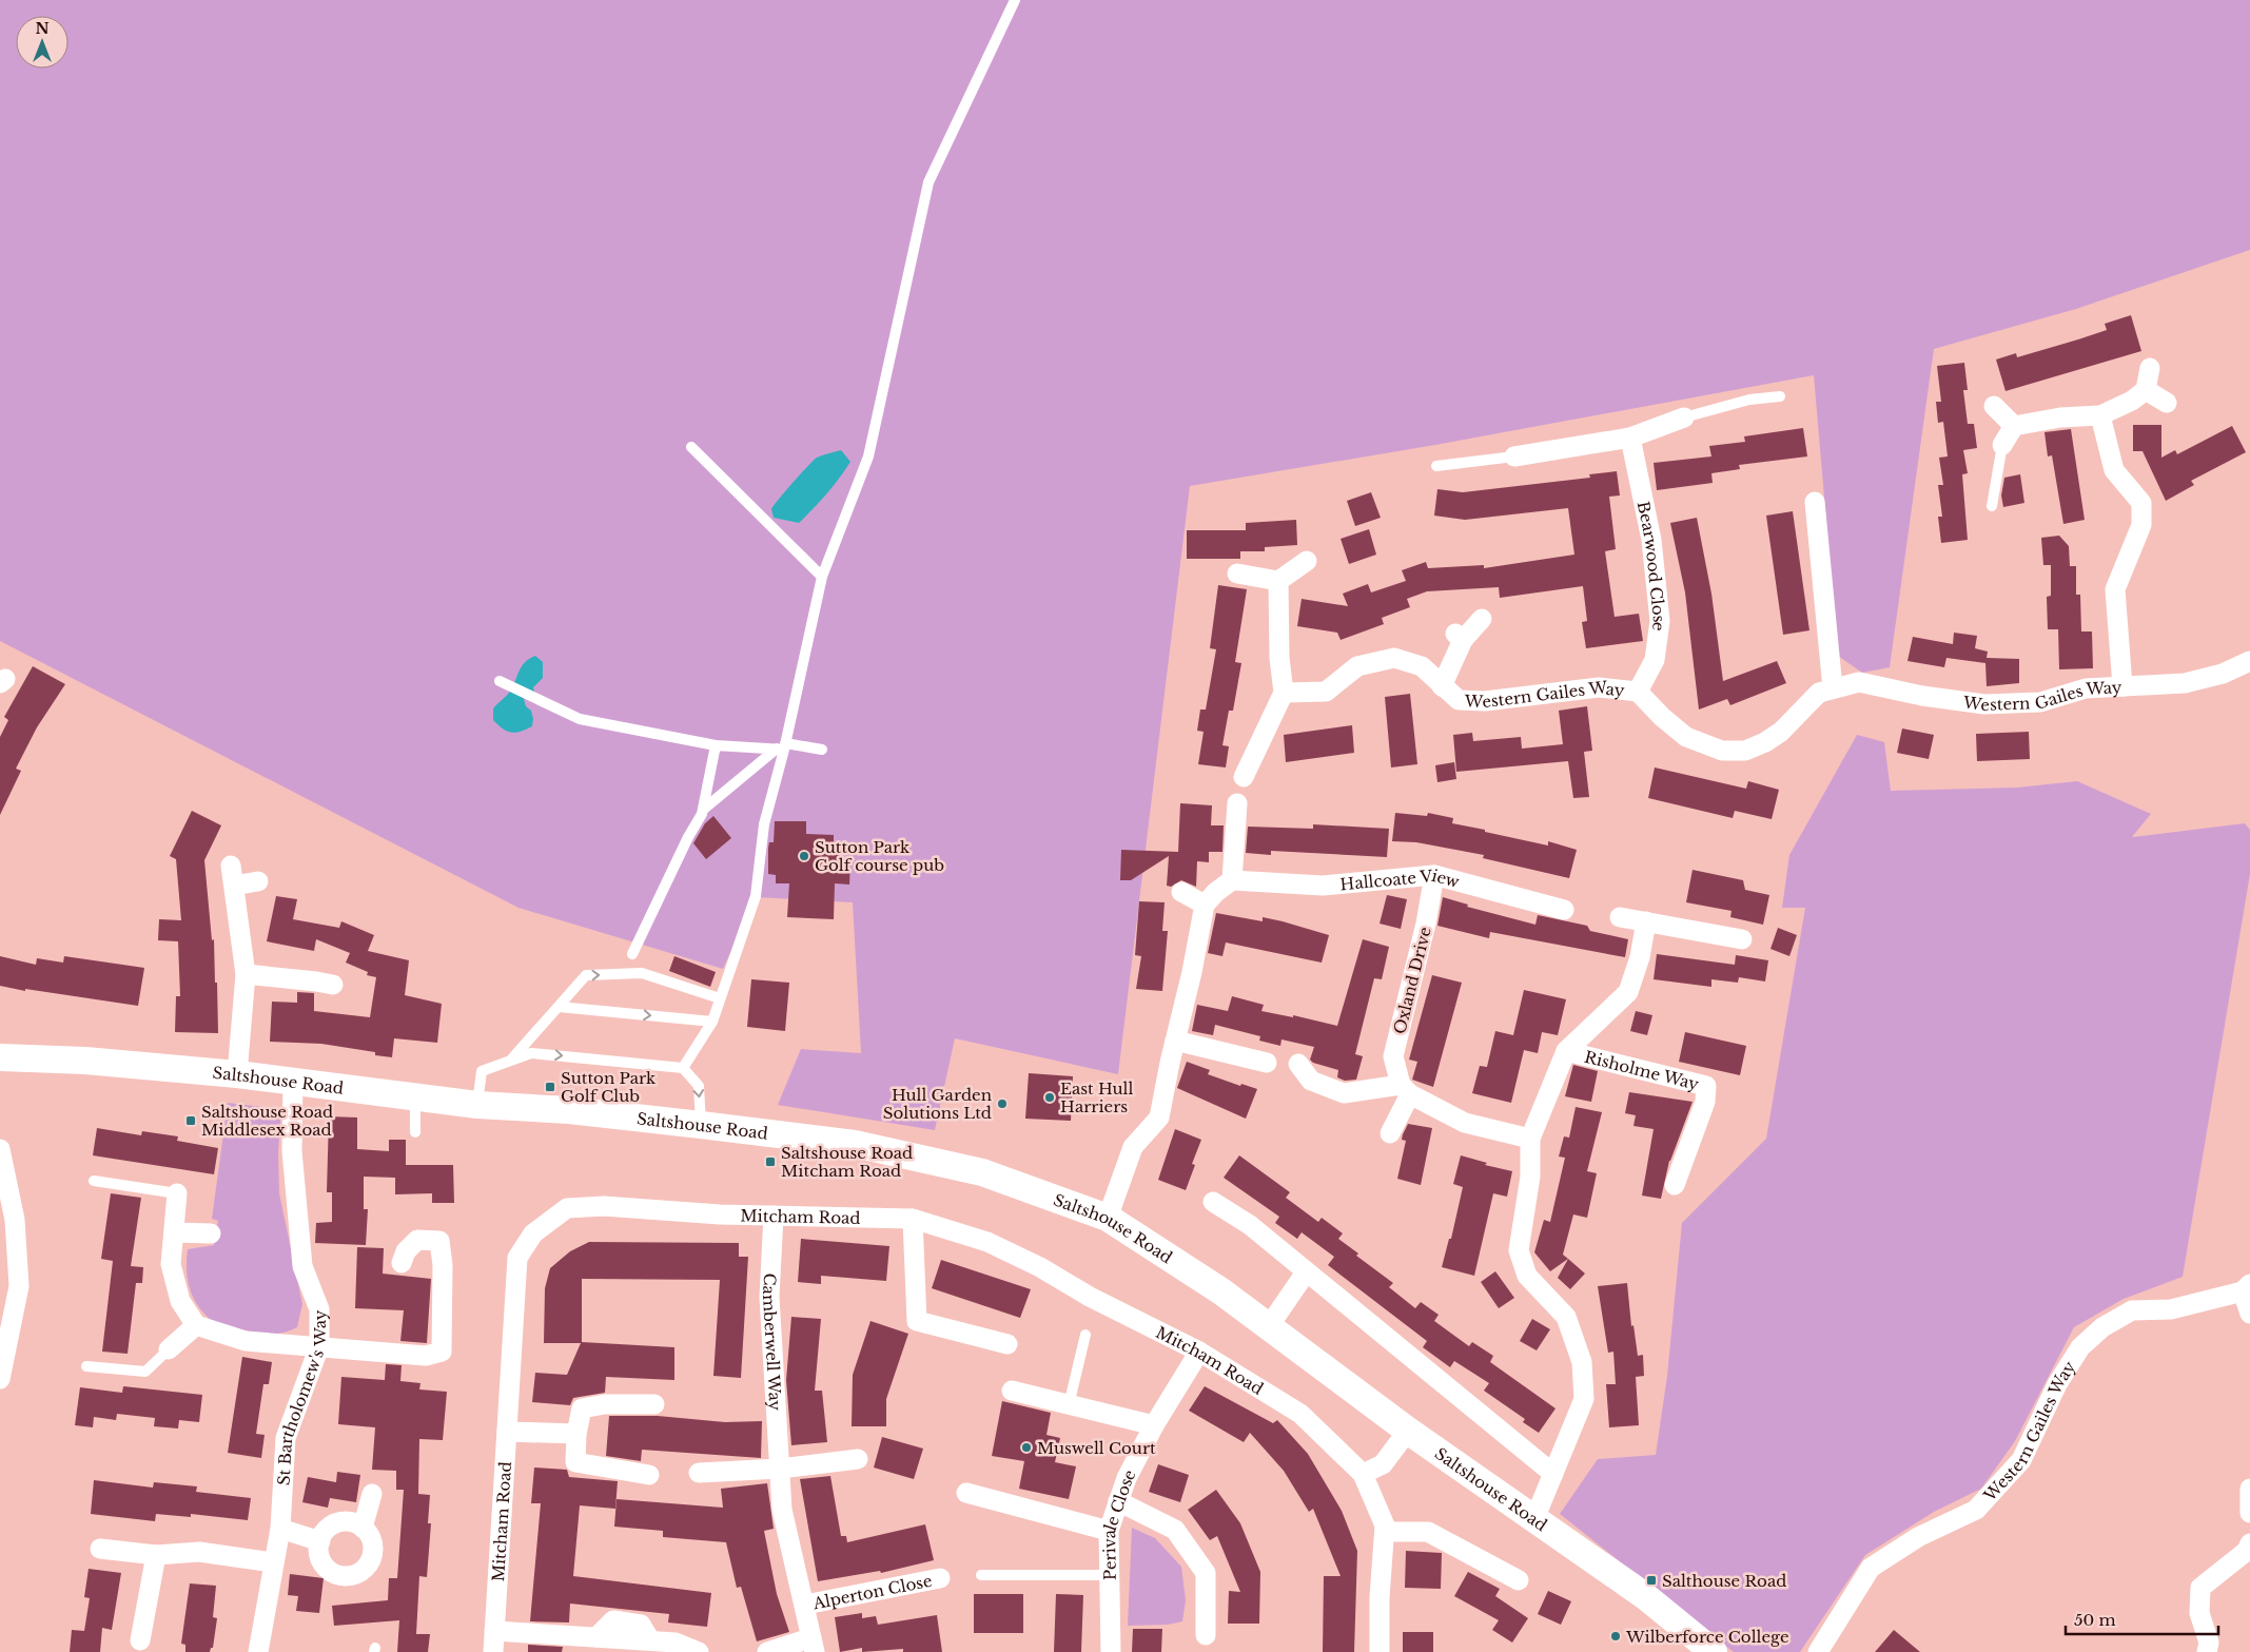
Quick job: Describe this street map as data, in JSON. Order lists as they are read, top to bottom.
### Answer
{
  "streets": {
    "main road": ["Saltshouse Road"],
    "street": [
      "Bearwood Close",
      "Western Gailes Way",
      "Hallcoate View",
      "Oxland Drive",
      "Risholme Way",
      "Mitcham Road",
      "Camberwell Way",
      "St Bartholomew's Way",
      "Perivale Close",
      "Alperton Close"
    ]
  },
  "crossings": [
    ["Bearwood Close", "Western Gailes Way"],
    ["Hallcoate View", "Oxland Drive"],
    ["Risholme Way", "Saltshouse Road"],
    ["Saltshouse Road", "St Bartholomew's Way"],
    ["Mitcham Road", "Camberwell Way"],
    ["Mitcham Road", "Perivale Close"],
    ["Camberwell Way", "Alperton Close"]
  ],
  "places": {
    "other": [
      "Sutton Park Golf course pub",
      "East Hull Harriers",
      "Hull Garden Solutions Ltd",
      "Muswell Court",
      "Wilberforce College"
    ],
    "transit": [
      "Sutton Park Golf Club",
      "Saltshouse Road Middlesex Road",
      "Saltshouse Road Mitcham Road",
      "Salthouse Road"
    ]
  },
  "scale_bar": "50 m",
  "north": "top"
}
